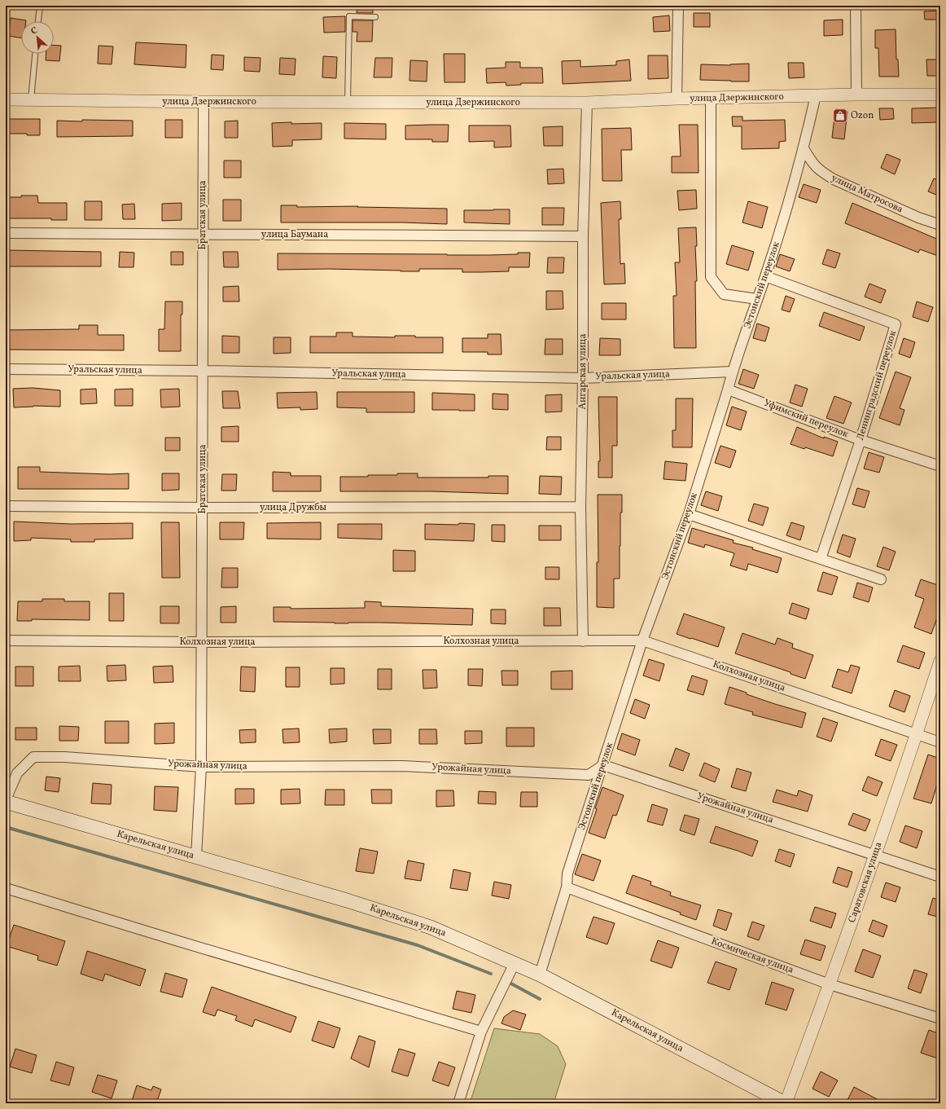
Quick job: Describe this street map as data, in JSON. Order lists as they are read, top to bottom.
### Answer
{
  "streets": {
    "main road": ["Карельская улица"],
    "street": [
      "улица Дзержинского",
      "улица Матросова",
      "Братская улица",
      "улица Баумана",
      "Эстонский переулок",
      "Уральская улица",
      "Ангарская улица",
      "Ленинградский переулок",
      "Уфимский переулок",
      "улица Дружбы",
      "Колхозная улица",
      "Урожайная улица",
      "Саратовская улица",
      "Космическая улица"
    ]
  },
  "crossings": [
    ["улица Дзержинского", "Братская улица"],
    ["улица Дзержинского", "Эстонский переулок"],
    ["улица Дзержинского", "Ангарская улица"],
    ["улица Матросова", "Эстонский переулок"],
    ["Братская улица", "улица Баумана"],
    ["Братская улица", "Уральская улица"],
    ["Братская улица", "улица Дружбы"],
    ["Братская улица", "Колхозная улица"],
    ["Братская улица", "Урожайная улица"],
    ["Братская улица", "Карельская улица"],
    ["улица Баумана", "Ангарская улица"],
    ["Эстонский переулок", "Уральская улица"],
    ["Эстонский переулок", "Ленинградский переулок"],
    ["Эстонский переулок", "Уфимский переулок"],
    ["Эстонский переулок", "Колхозная улица"],
    ["Эстонский переулок", "Урожайная улица"],
    ["Эстонский переулок", "Карельская улица"],
    ["Эстонский переулок", "Космическая улица"],
    ["Уральская улица", "Ангарская улица"],
    ["Ангарская улица", "улица Дружбы"],
    ["Ангарская улица", "Колхозная улица"],
    ["Ленинградский переулок", "Уфимский переулок"],
    ["Колхозная улица", "Саратовская улица"],
    ["Урожайная улица", "Карельская улица"],
    ["Урожайная улица", "Саратовская улица"],
    ["Карельская улица", "Саратовская улица"],
    ["Саратовская улица", "Космическая улица"]
  ],
  "places": {
    "shop": ["Ozon"]
  },
  "north": "top left"
}
